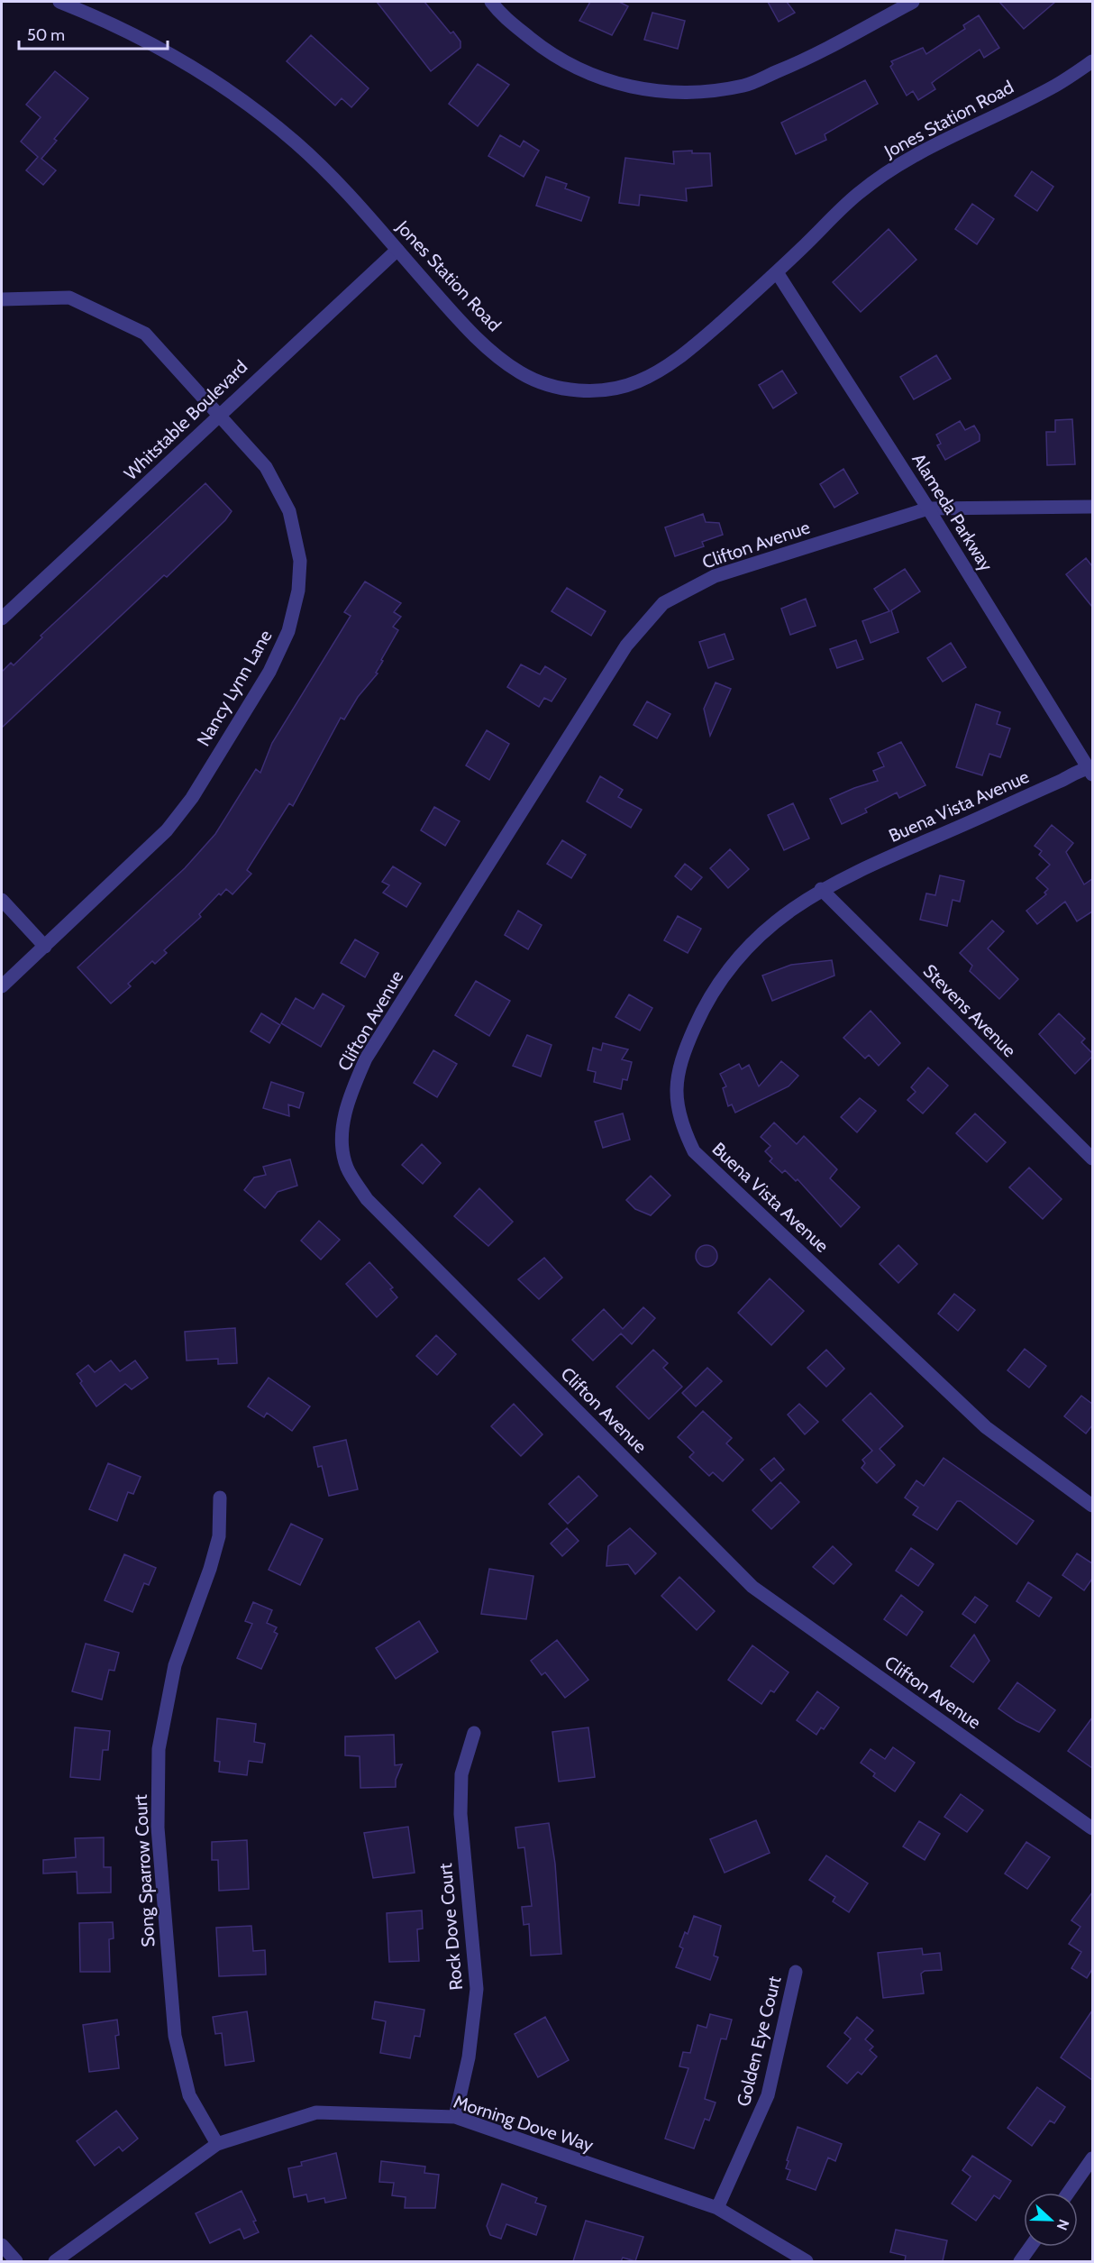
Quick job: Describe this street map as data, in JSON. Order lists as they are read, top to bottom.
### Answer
{
  "streets": {
    "street": [
      "Jones Station Road",
      "Whitstable Boulevard",
      "Alameda Parkway",
      "Clifton Avenue",
      "Nancy Lynn Lane",
      "Buena Vista Avenue",
      "Stevens Avenue",
      "Song Sparrow Court",
      "Rock Dove Court",
      "Golden Eye Court",
      "Morning Dove Way"
    ]
  },
  "crossings": [
    ["Jones Station Road", "Whitstable Boulevard"],
    ["Jones Station Road", "Alameda Parkway"],
    ["Whitstable Boulevard", "Nancy Lynn Lane"],
    ["Alameda Parkway", "Clifton Avenue"],
    ["Alameda Parkway", "Buena Vista Avenue"],
    ["Buena Vista Avenue", "Stevens Avenue"],
    ["Song Sparrow Court", "Morning Dove Way"],
    ["Rock Dove Court", "Morning Dove Way"],
    ["Golden Eye Court", "Morning Dove Way"]
  ],
  "scale_bar": "50 m",
  "north": "right"
}
